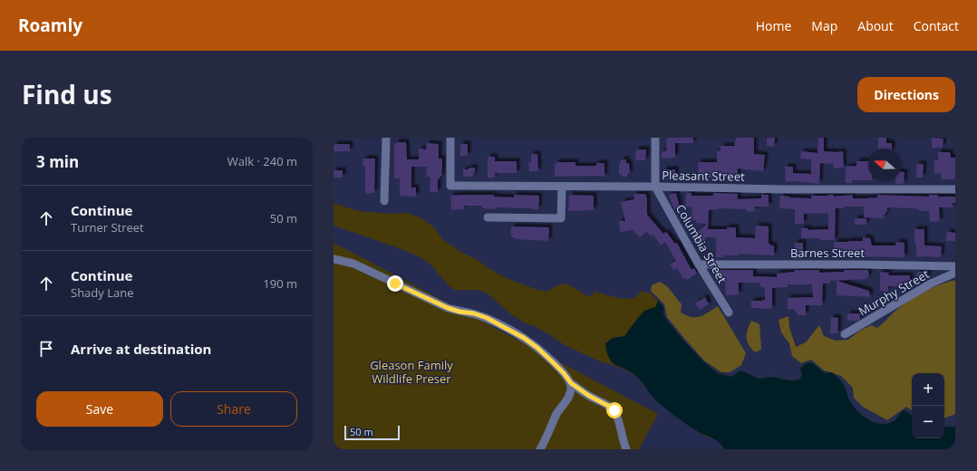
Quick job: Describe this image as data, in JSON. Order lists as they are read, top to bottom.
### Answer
{
  "streets": {
    "street": [
      "Pleasant Street",
      "Columbia Street",
      "Barnes Street",
      "Murphy Street"
    ]
  },
  "crossings": [
    ["Pleasant Street", "Columbia Street"],
    ["Columbia Street", "Barnes Street"]
  ],
  "parks": ["Gleason Family Wildlife Preser"],
  "scale_bar": "50 m",
  "north": "left",
  "page": {
    "header": "Roamly",
    "nav": [
      "Home",
      "Map",
      "About",
      "Contact"
    ],
    "title": "Find us",
    "buttons": [
      "Directions",
      ["Save", "Share"]
    ],
    "heading": ["3 min", "Walk · 240 m"],
    "list": [
      ["Continue", "Turner Street", "50 m"],
      ["Continue", "Shady Lane", "190 m"],
      "Arrive at destination"
    ],
    "map_buttons": ["+", "−"],
    "scale": "50 m"
  }
}
